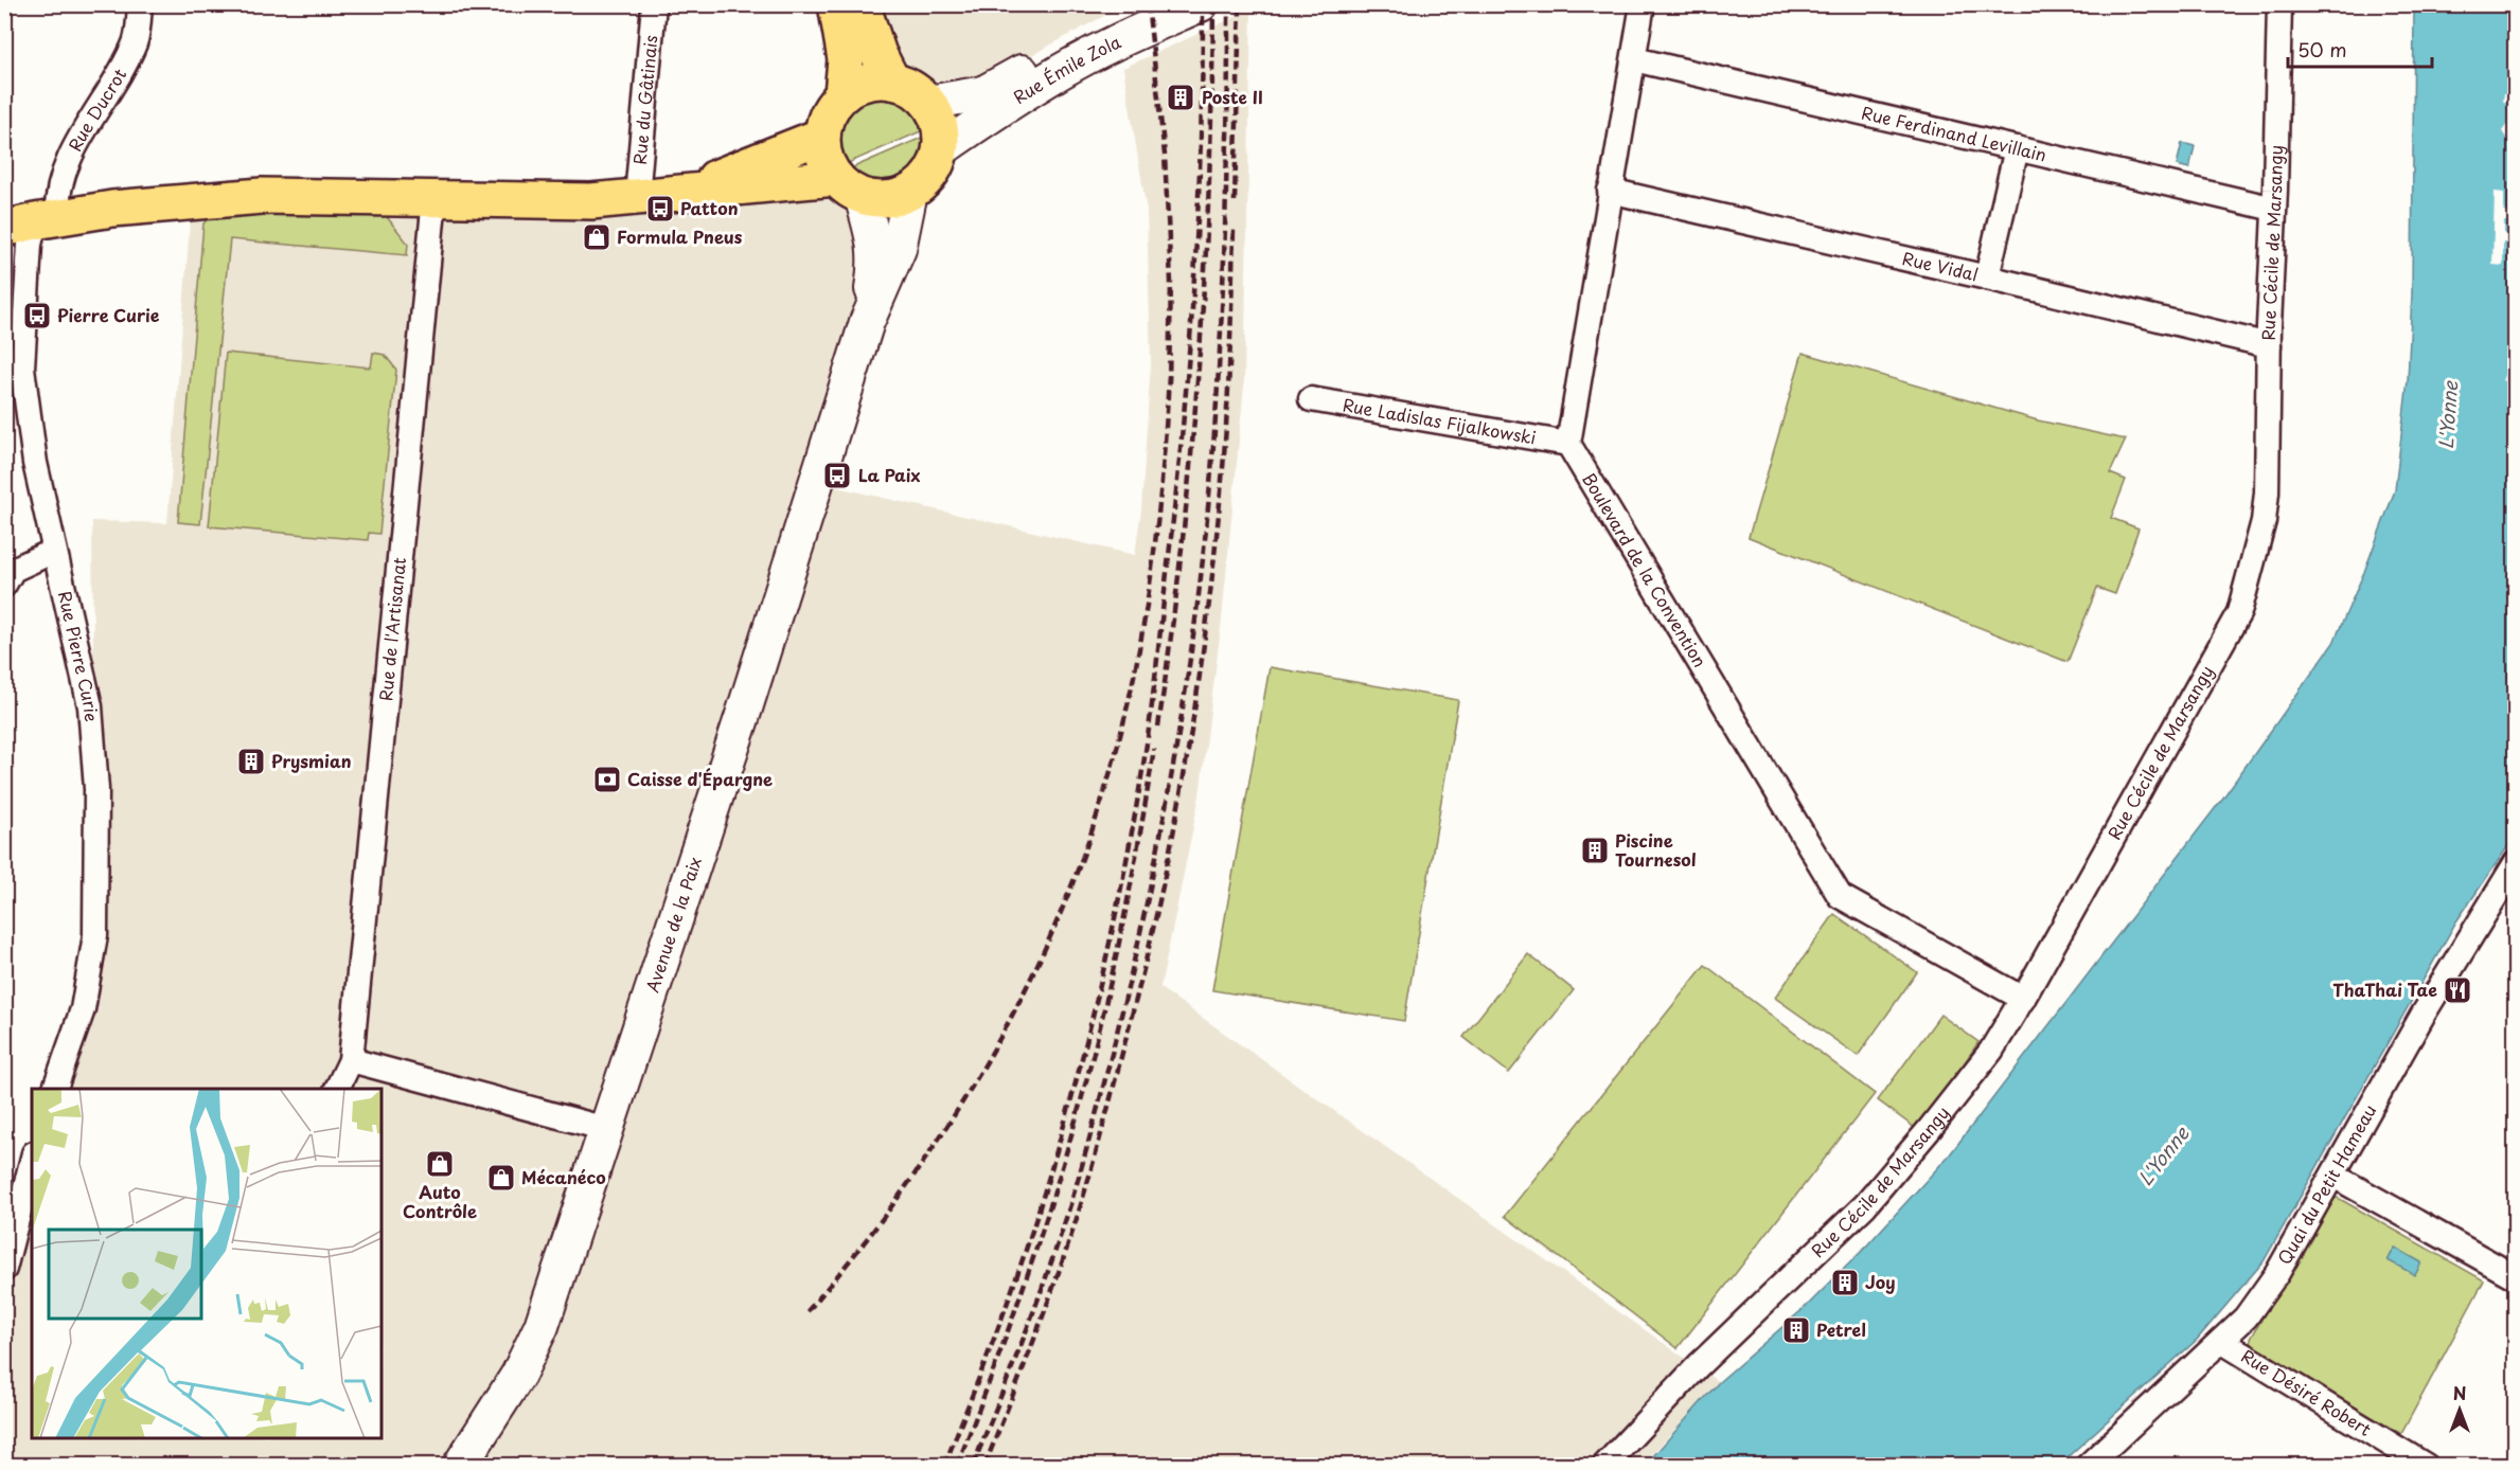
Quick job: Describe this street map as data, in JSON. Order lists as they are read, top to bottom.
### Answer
{
  "streets": {
    "main road": ["Rue Émile Zola", "Avenue de la Paix"],
    "street": [
      "Rue du Gâtinais",
      "Rue Ducrot",
      "Rue Ferdinand Levillain",
      "Rue Cécile de Marsangy",
      "Rue Vidal",
      "Rue Ladislas Fijalkowski",
      "Boulevard de la Convention",
      "Rue de l'Artisanat",
      "Rue Pierre Curie",
      "Quai du Petit Hameau",
      "Rue Désiré Robert"
    ]
  },
  "crossings": [
    ["Rue Ducrot", "Rue Pierre Curie"],
    ["Rue Ferdinand Levillain", "Rue Cécile de Marsangy"],
    ["Rue Cécile de Marsangy", "Rue Vidal"],
    ["Rue Cécile de Marsangy", "Boulevard de la Convention"],
    ["Rue Ladislas Fijalkowski", "Boulevard de la Convention"],
    ["Quai du Petit Hameau", "Rue Désiré Robert"]
  ],
  "water": ["L'Yonne"],
  "places": {
    "building": [
      "Poste II",
      "Prysmian",
      "Piscine Tournesol",
      "Joy",
      "Petrel"
    ],
    "bus stop": ["Patton", "Pierre Curie", "La Paix"],
    "shop": ["Formula Pneus", "Auto Contrôle", "Mécanéco"],
    "bank": ["Caisse d'Épargne"],
    "restaurant": ["ThaThai Tae"]
  },
  "scale_bar": "50 m",
  "north": "top"
}
